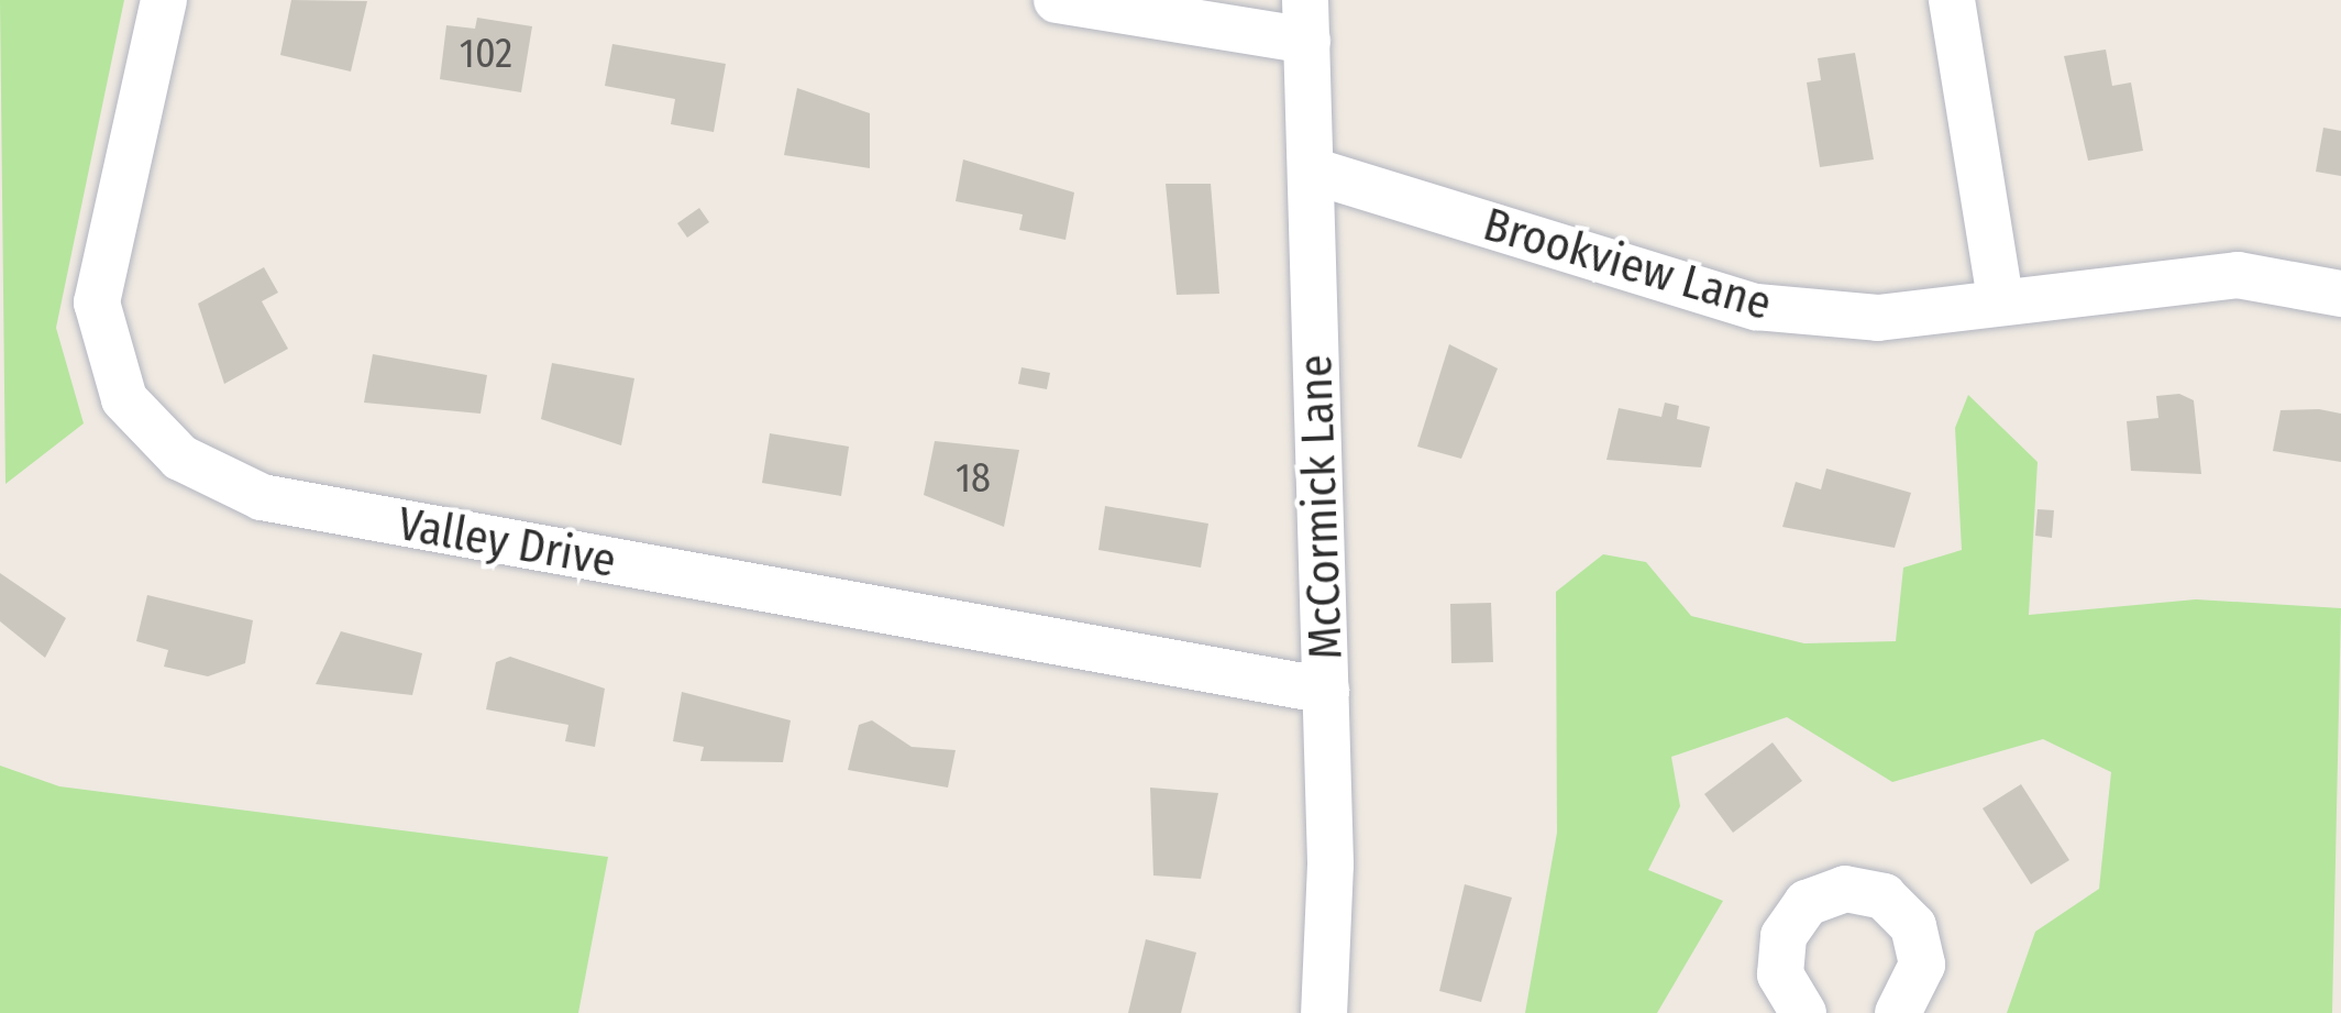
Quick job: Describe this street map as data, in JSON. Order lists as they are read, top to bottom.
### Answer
{
  "streets": {
    "street": ["Brookview Lane", "McCormick Lane", "Valley Drive"]
  },
  "crossings": [
    ["Brookview Lane", "McCormick Lane"],
    ["McCormick Lane", "Valley Drive"]
  ],
  "house_numbers": ["102", "18"]
}
